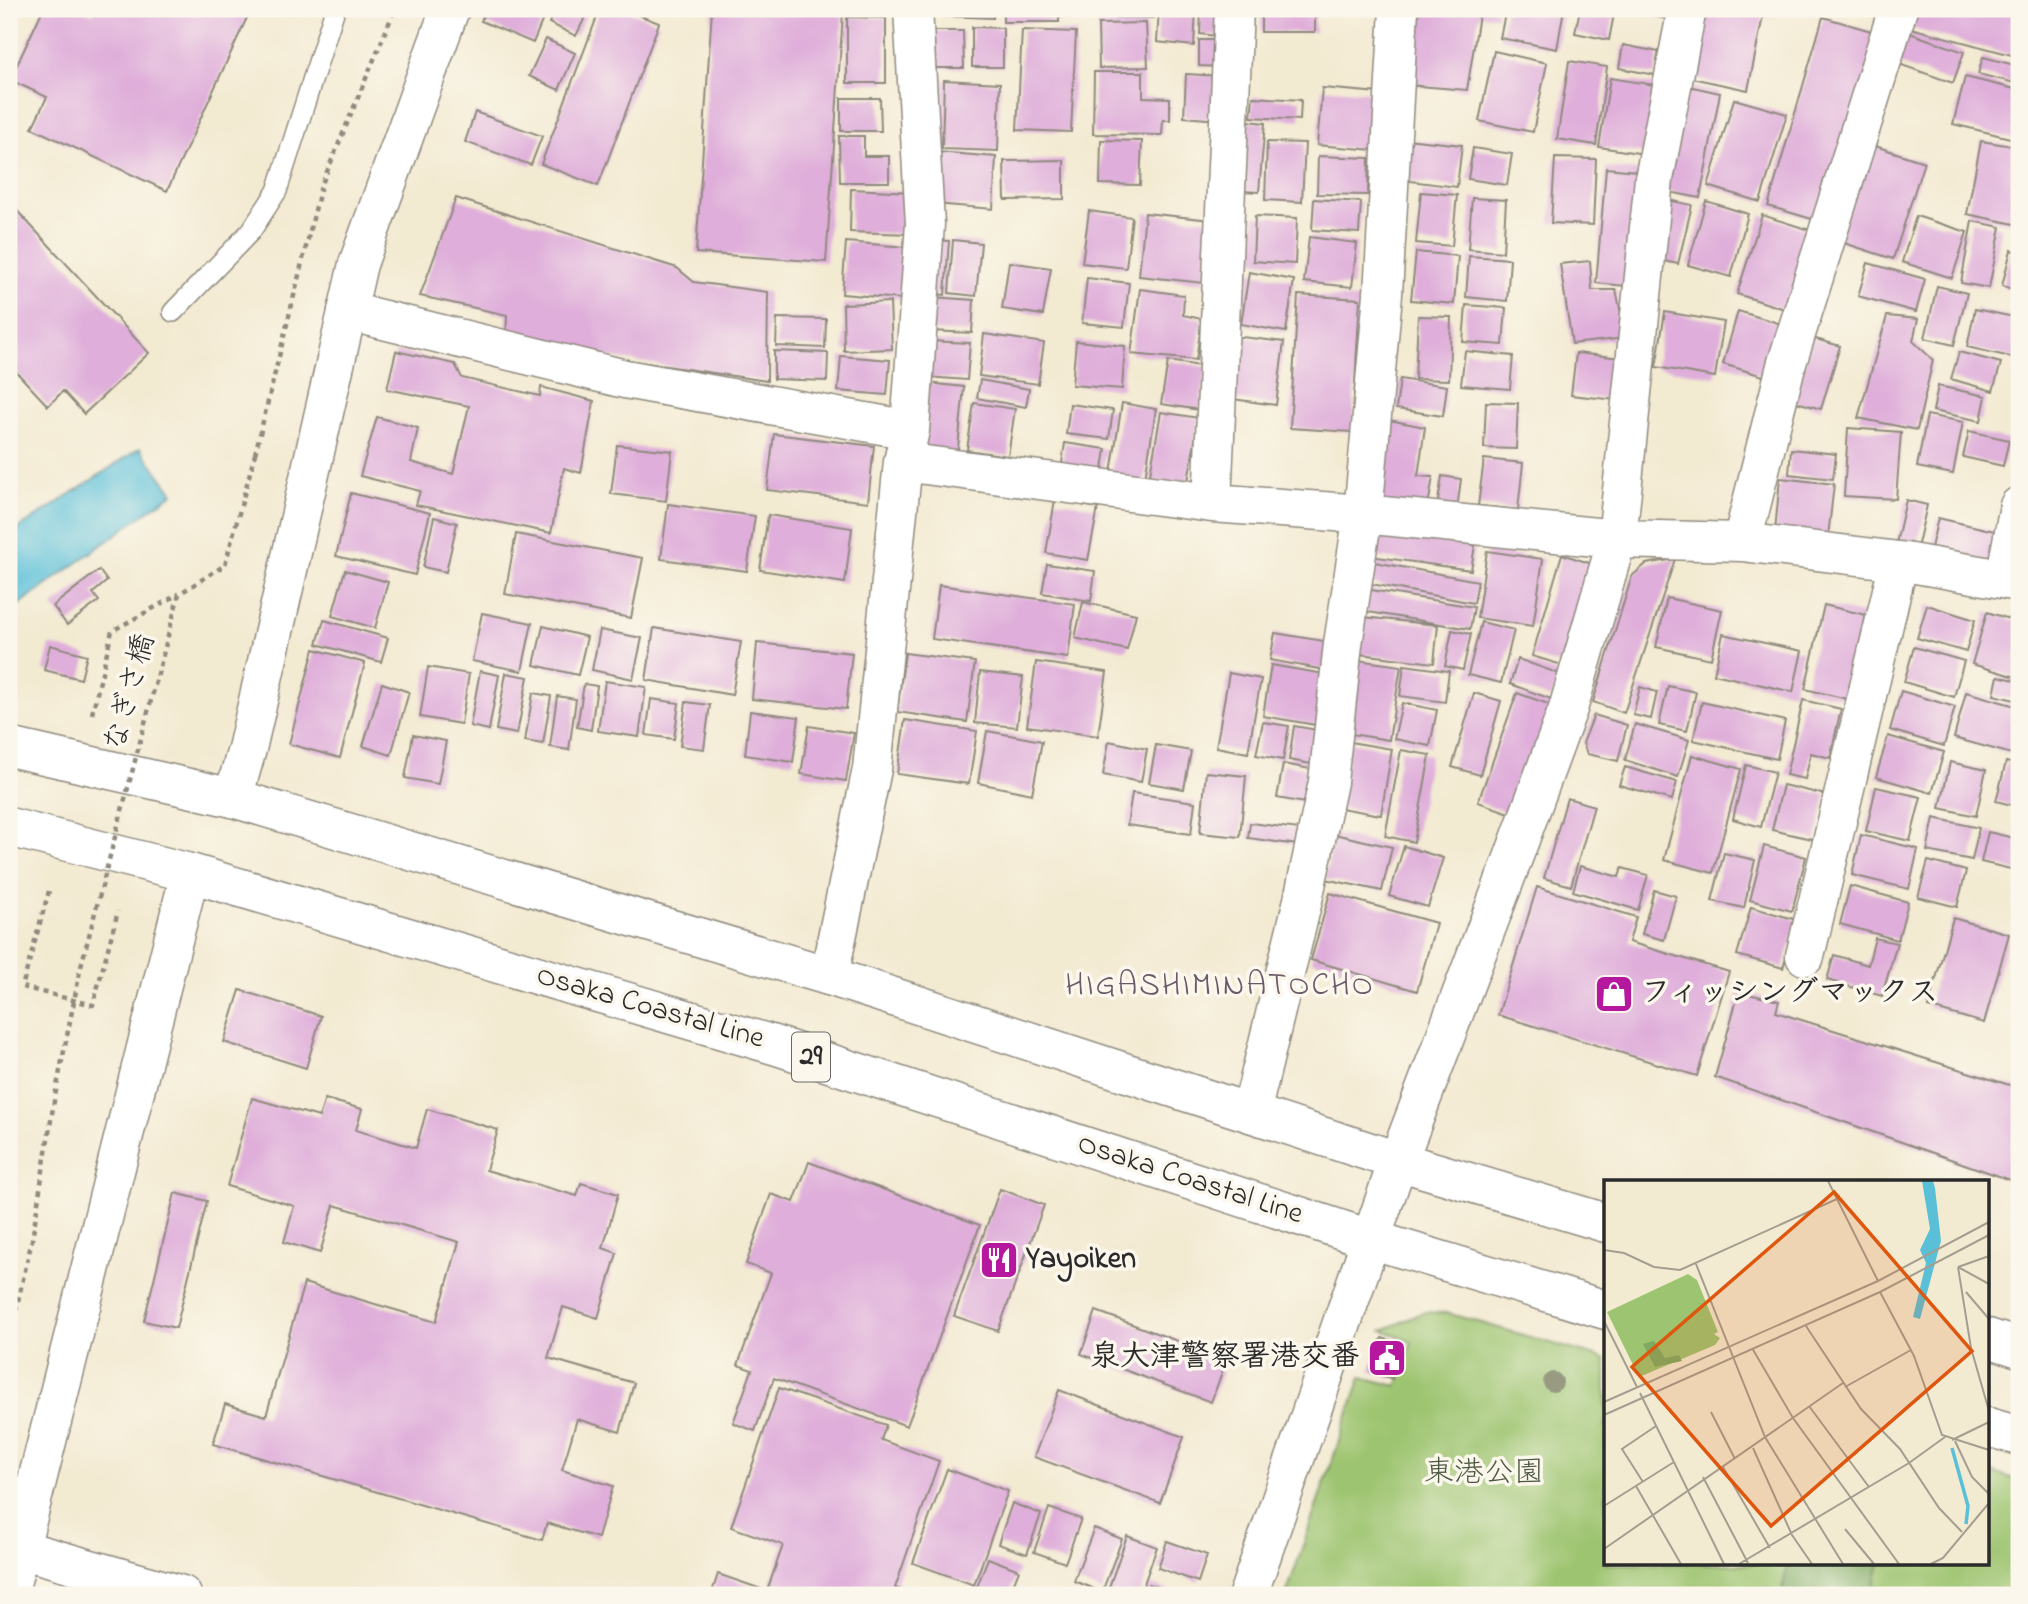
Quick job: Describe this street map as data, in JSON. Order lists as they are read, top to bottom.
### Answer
{
  "streets": {
    "street": ["Osaka Coastal Line", "29"],
    "path": ["なぎさ橋"]
  },
  "districts": ["HIGASHIMINATOCHO"],
  "parks": ["東港公園"],
  "places": {
    "shop": ["フィッシングマックス"],
    "restaurant": ["Yayoiken"],
    "public building": ["泉大津警察署港交番"]
  }
}
